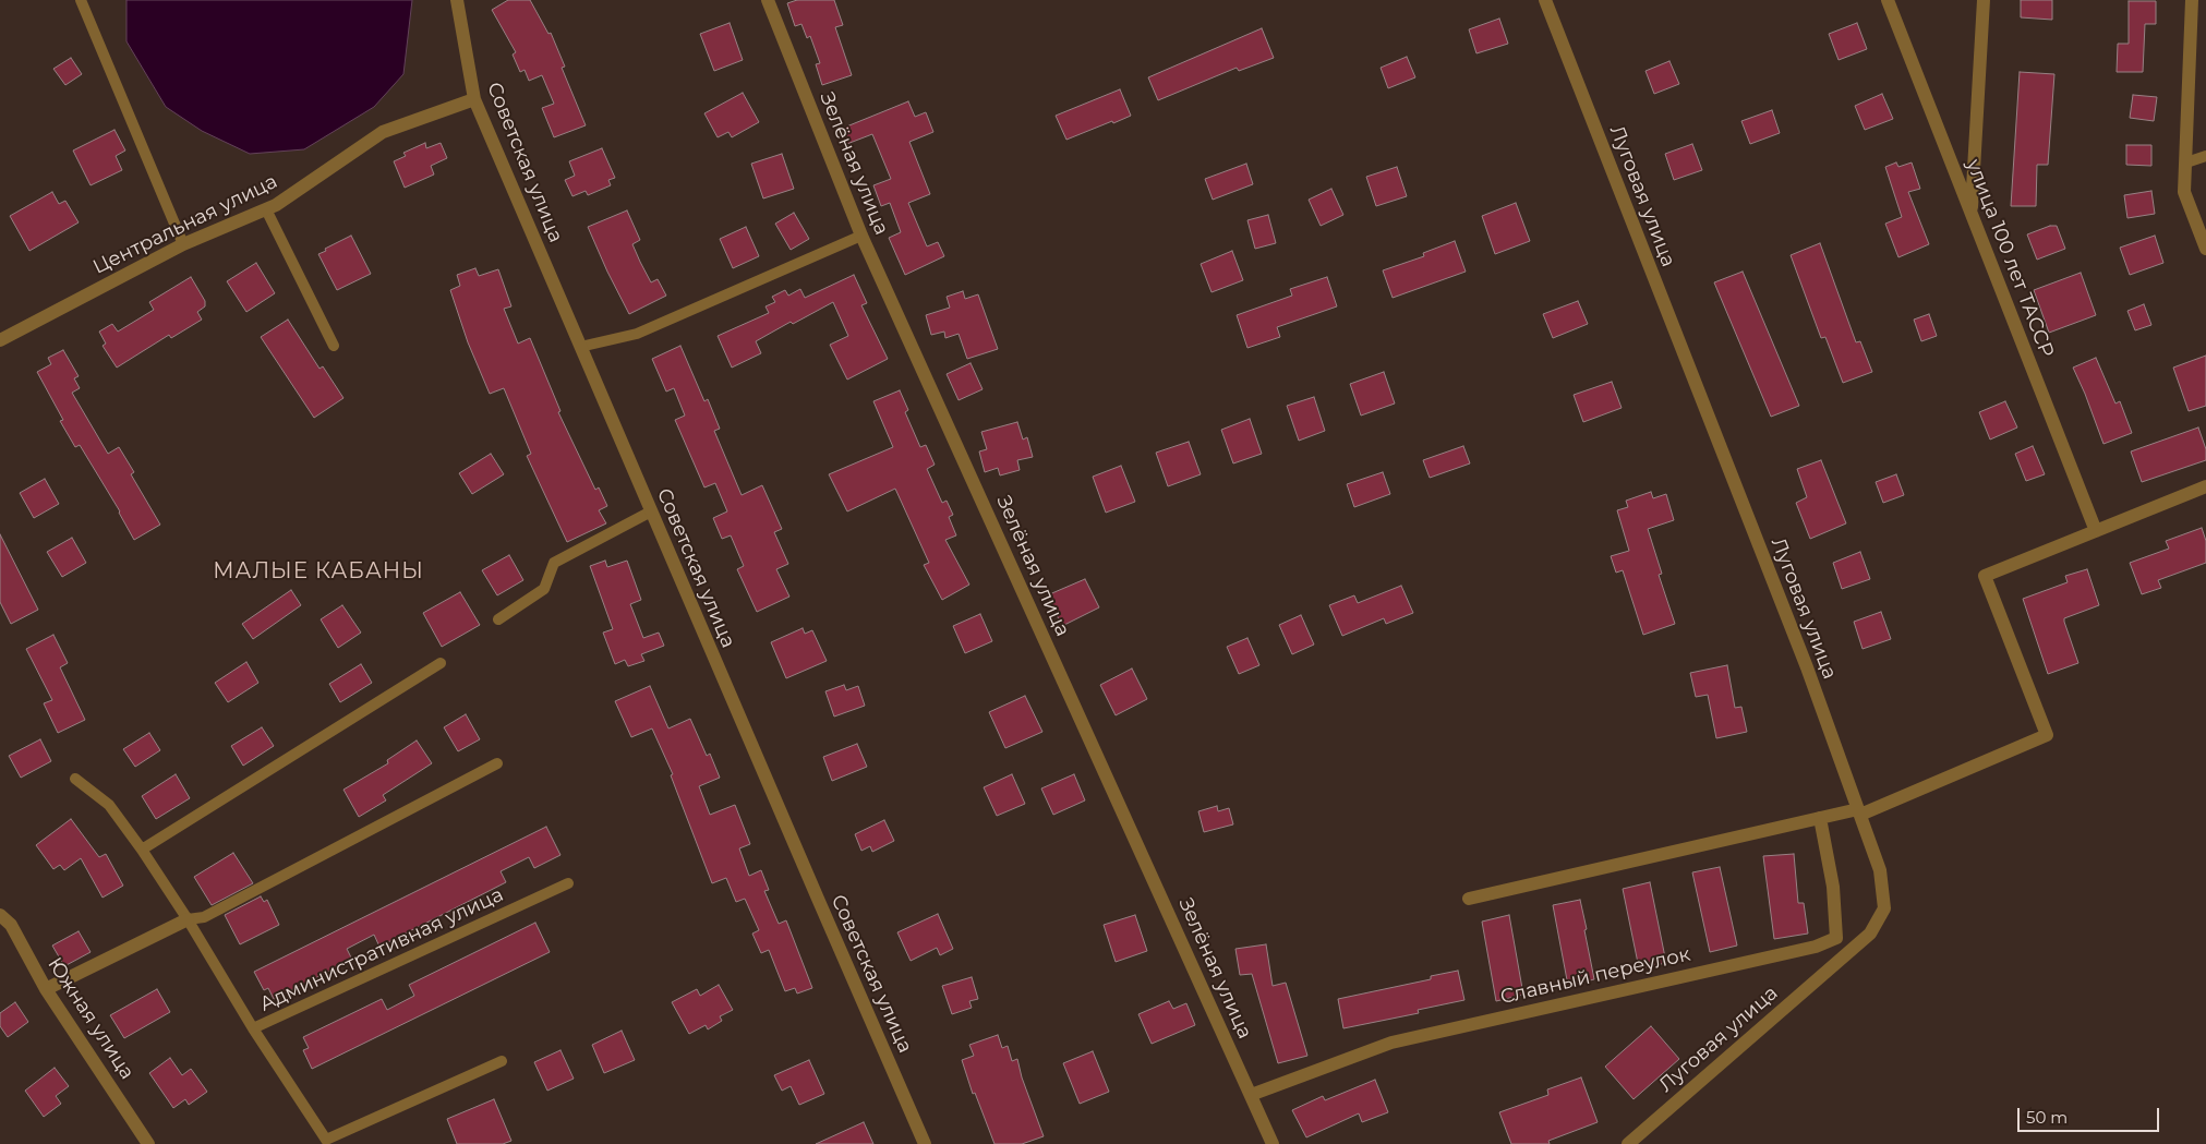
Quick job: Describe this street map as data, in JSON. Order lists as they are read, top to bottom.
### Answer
{
  "streets": {
    "street": [
      "Советская улица",
      "Зелёная улица",
      "Луговая улица",
      "Центральная улица",
      "улица 100 лет ТАССР",
      "Славный переулок",
      "Южная улица"
    ],
    "lane": ["Административная улица"]
  },
  "crossings": [
    ["Советская улица", "Центральная улица"],
    ["Зелёная улица", "Славный переулок"]
  ],
  "districts": ["МАЛЫЕ КАБАНЫ"],
  "scale_bar": "50 m"
}
